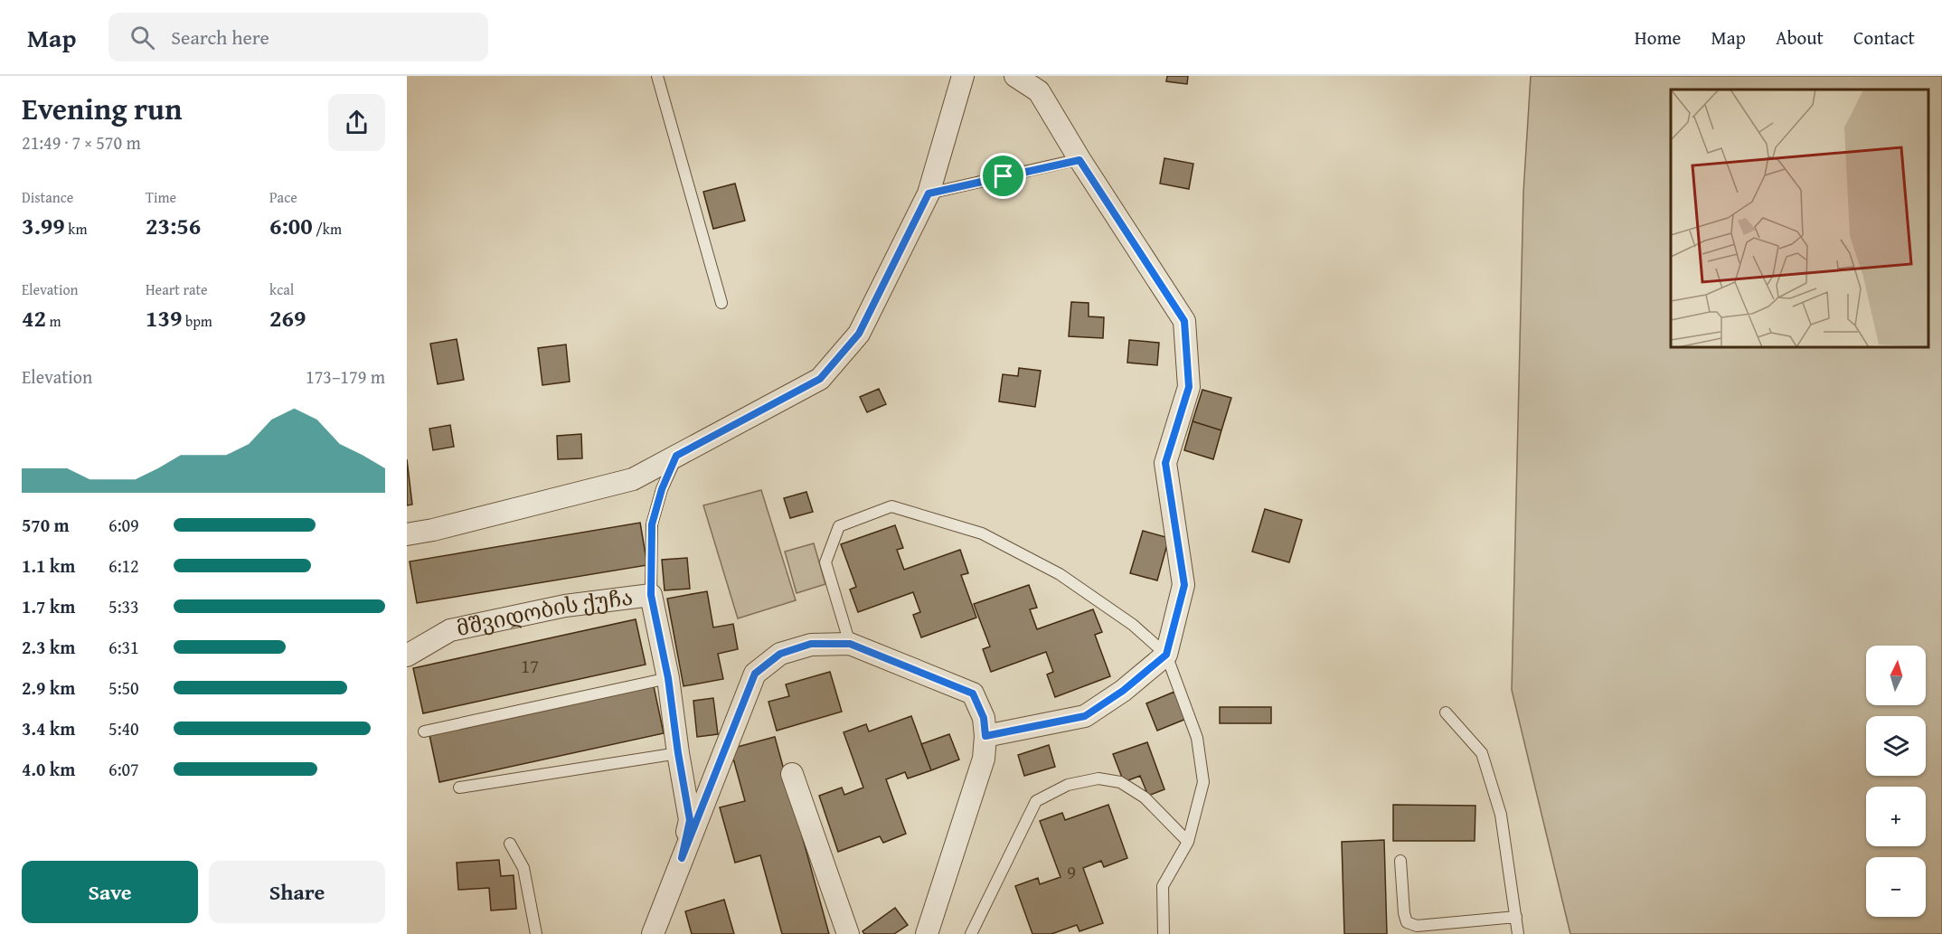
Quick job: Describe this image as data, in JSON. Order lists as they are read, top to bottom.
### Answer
{
  "streets": {
    "street": ["მშვიდობის ქუჩა"]
  },
  "house_numbers": ["17", "9"],
  "north": "top",
  "page": {
    "header": "Map",
    "search": "Search here",
    "nav": [
      "Home",
      "Map",
      "About",
      "Contact"
    ],
    "heading": ["Evening run", "21:49 · 7 × 570 m"],
    "stats": [
      ["Distance", "3.99 km"],
      ["Time", "23:56"],
      ["Pace", "6:00 /km"],
      ["Elevation", "42 m"],
      ["Heart rate", "139 bpm"],
      ["kcal", "269"]
    ],
    "chart": ["Elevation", "173–179 m"],
    "list": [
      {
        "name": "570 m",
        "note": "6:09"
      },
      {
        "name": "1.1 km",
        "note": "6:12"
      },
      {
        "name": "1.7 km",
        "note": "5:33"
      },
      {
        "name": "2.3 km",
        "note": "6:31"
      },
      {
        "name": "2.9 km",
        "note": "5:50"
      },
      {
        "name": "3.4 km",
        "note": "5:40"
      },
      {
        "name": "4.0 km",
        "note": "6:07"
      }
    ],
    "map_buttons": ["+", "−"],
    "buttons": ["Save", "Share"]
  }
}
